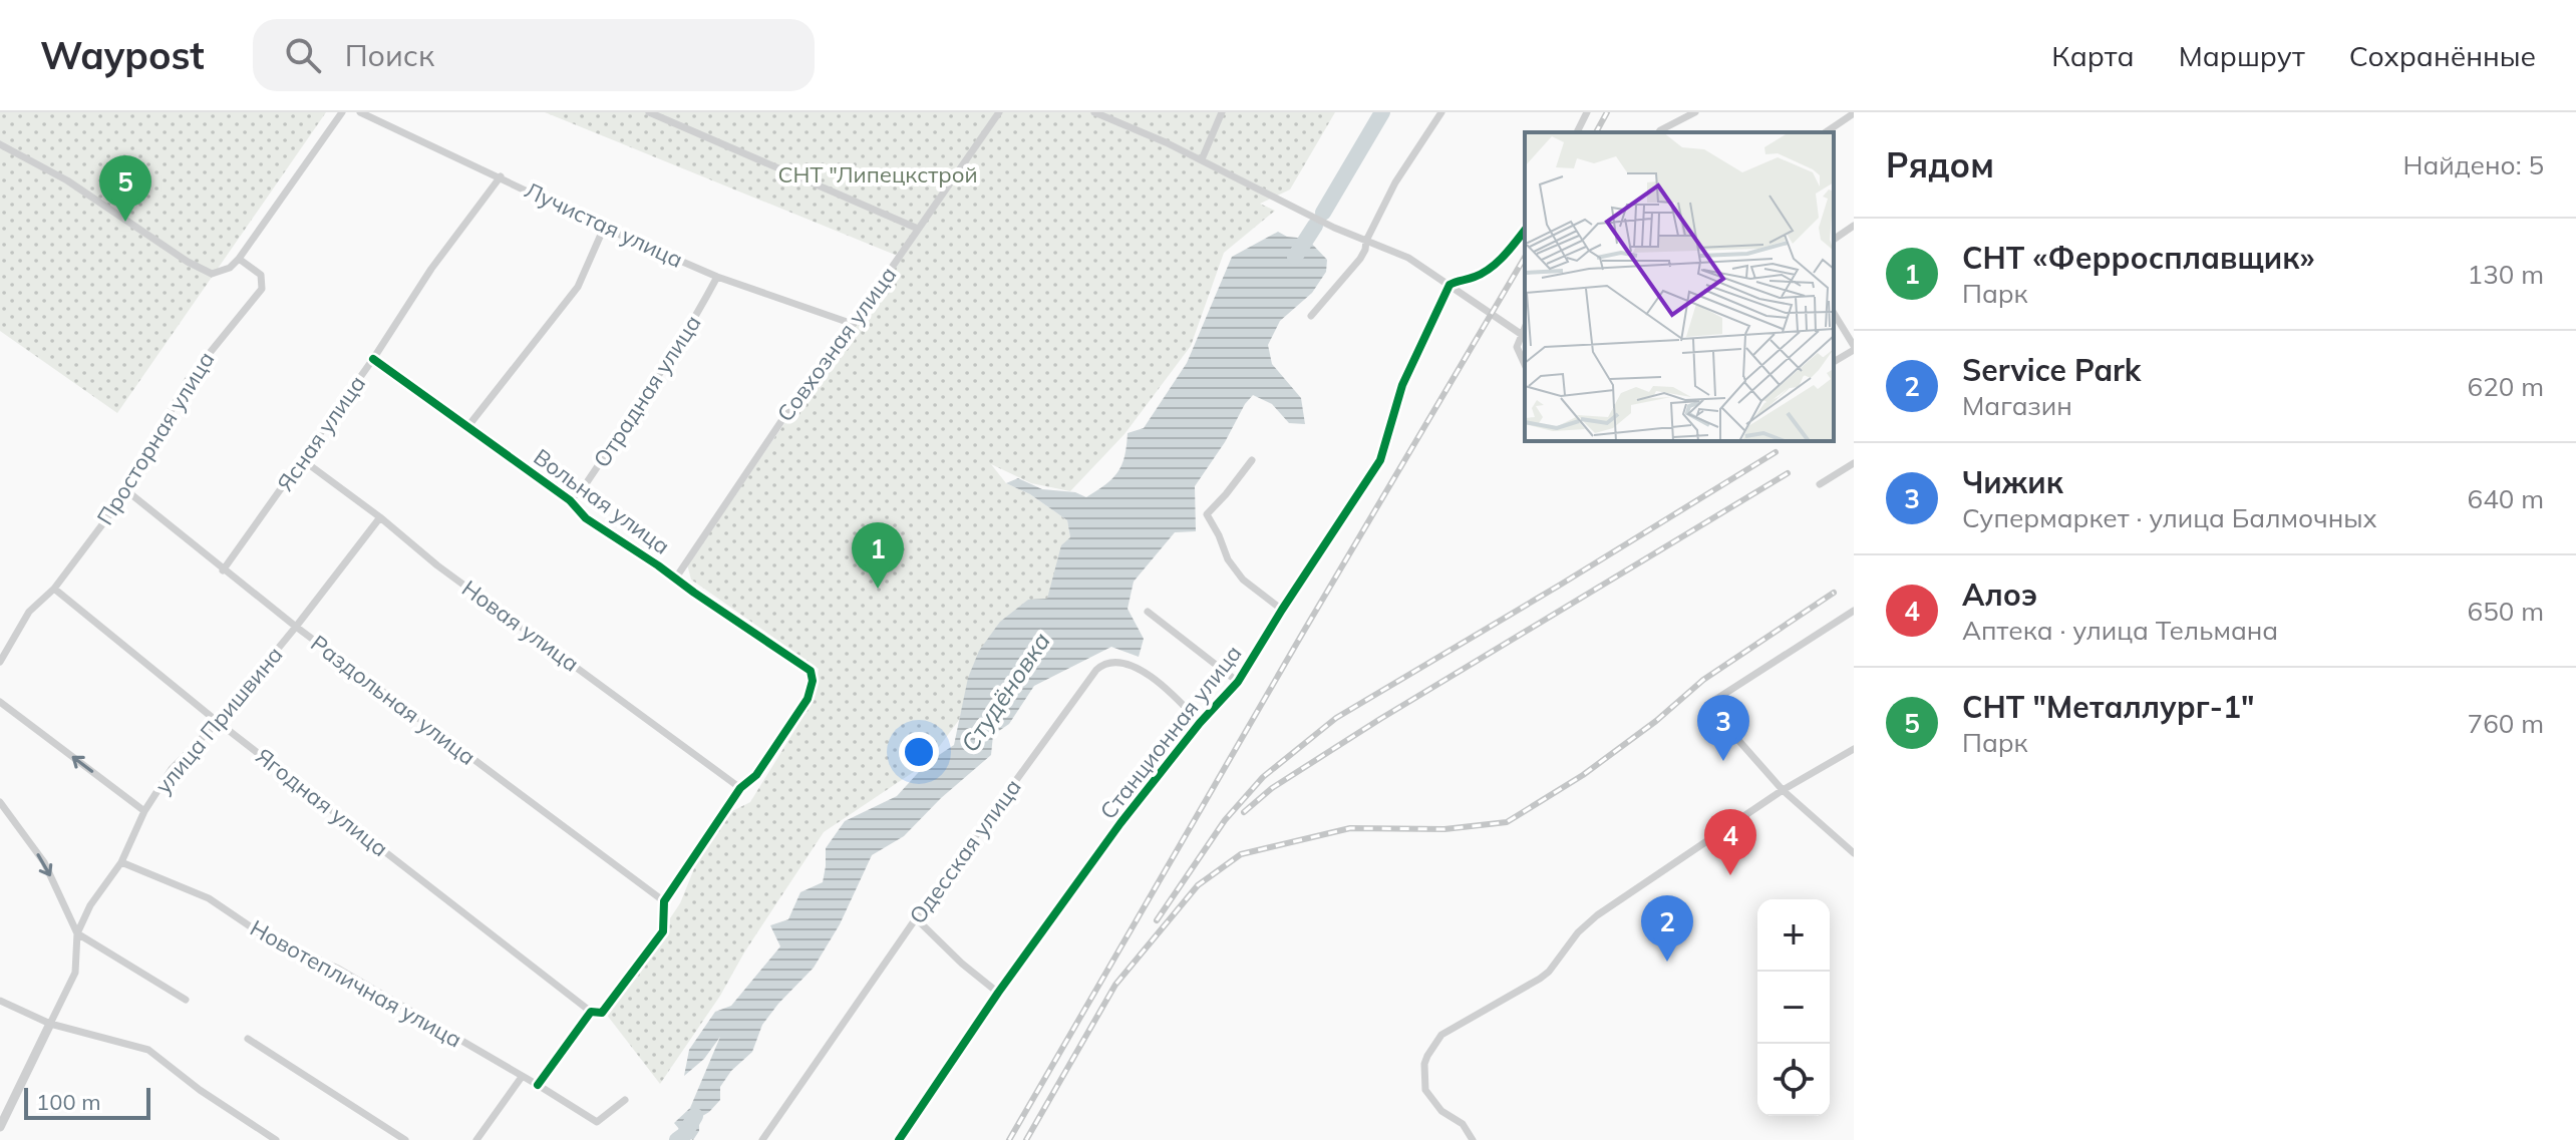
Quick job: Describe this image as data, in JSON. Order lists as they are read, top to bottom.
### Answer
{
  "streets": {
    "street": [
      "Лучистая улица",
      "Совхозная улица",
      "Отрадная улица",
      "Ясная улица",
      "Просторная улица",
      "Вольная улица",
      "Новая улица",
      "Раздольная улица",
      "улица Пришвина",
      "Станционная улица",
      "Ягодная улица",
      "Одесская улица",
      "Новотепличная улица"
    ]
  },
  "crossings": [
    ["Лучистая улица", "Совхозная улица"],
    ["Лучистая улица", "Отрадная улица"],
    ["Лучистая улица", "Ясная улица"],
    ["Совхозная улица", "Вольная улица"],
    ["Отрадная улица", "Вольная улица"],
    ["Ясная улица", "Вольная улица"],
    ["Ясная улица", "Новая улица"],
    ["Ясная улица", "Раздольная улица"],
    ["Просторная улица", "Раздольная улица"],
    ["Просторная улица", "Ягодная улица"],
    ["Вольная улица", "Новая улица"],
    ["Новая улица", "улица Пришвина"],
    ["Раздольная улица", "улица Пришвина"],
    ["улица Пришвина", "Ягодная улица"],
    ["улица Пришвина", "Новотепличная улица"],
    ["Станционная улица", "Одесская улица"]
  ],
  "water": ["Студёновка"],
  "parks": ["СНТ \"Липецкстрой"],
  "scale_bar": "100 m",
  "page": {
    "header": "Waypost",
    "search": "Поиск",
    "nav": ["Карта", "Маршрут", "Сохранённые"],
    "heading": ["Рядом", "Найдено: 5"],
    "pins": [
      "5",
      "1",
      "3",
      "4",
      "2"
    ],
    "list": [
      {
        "mark": "1",
        "name": "СНТ «Ферросплавщик»",
        "note": "Парк",
        "value": "130 m"
      },
      {
        "mark": "2",
        "name": "Service Park",
        "note": "Магазин",
        "value": "620 m"
      },
      {
        "mark": "3",
        "name": "Чижик",
        "note": "Супермаркет · улица Балмочных",
        "value": "640 m"
      },
      {
        "mark": "4",
        "name": "Алоэ",
        "note": "Аптека · улица Тельмана",
        "value": "650 m"
      },
      {
        "mark": "5",
        "name": "СНТ \"Металлург-1\"",
        "note": "Парк",
        "value": "760 m"
      }
    ],
    "map_buttons": ["+", "−"],
    "scale": "100 m"
  }
}
